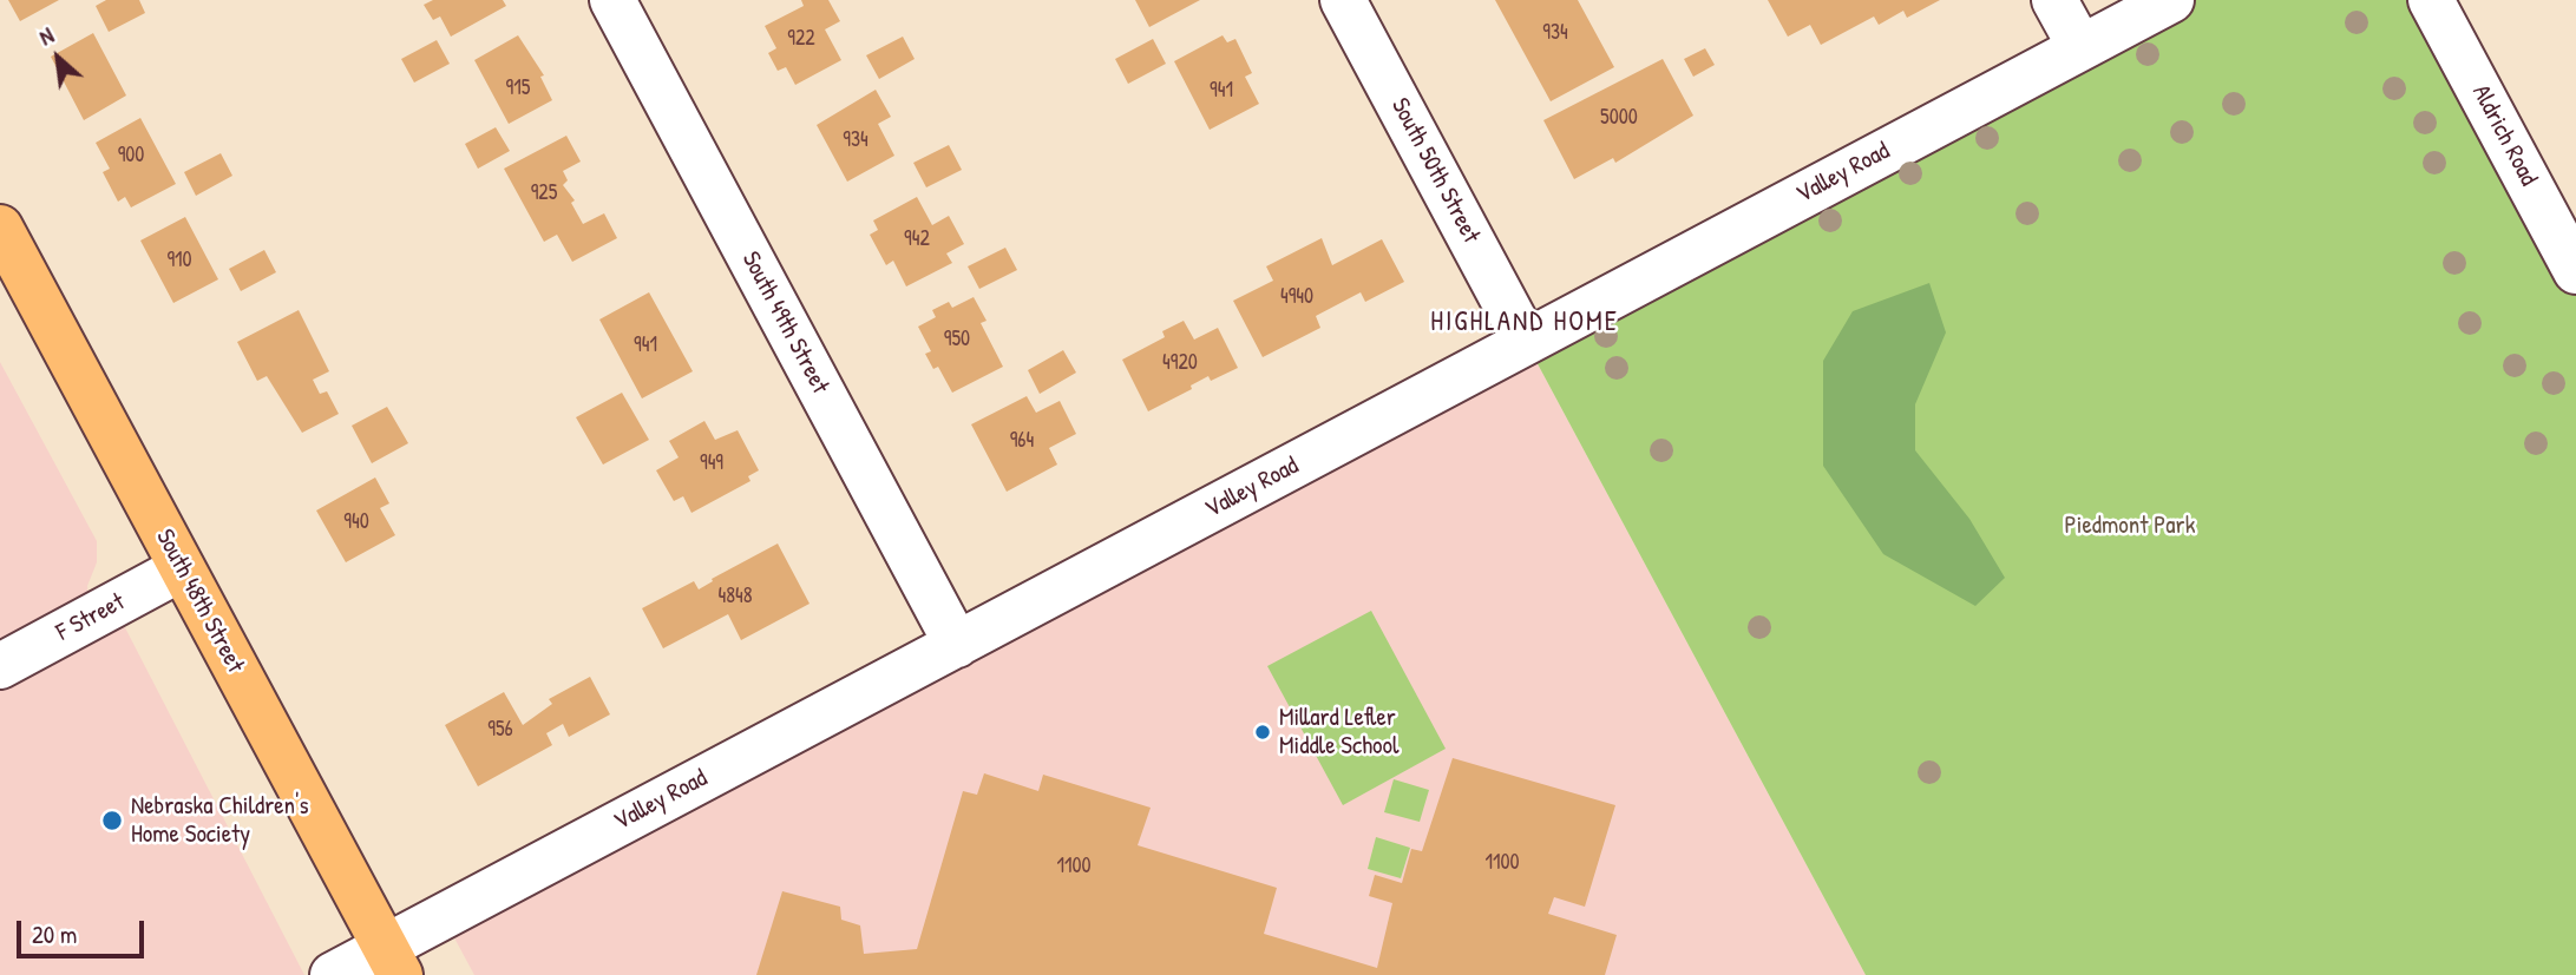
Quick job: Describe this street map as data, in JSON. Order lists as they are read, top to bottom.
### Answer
{
  "streets": {
    "main road": ["South 48th Street"],
    "street": [
      "Aldrich Road",
      "South 50th Street",
      "Valley Road",
      "South 49th Street",
      "F Street"
    ]
  },
  "crossings": [
    ["South 50th Street", "Valley Road"],
    ["Valley Road", "South 49th Street"],
    ["Valley Road", "South 48th Street"],
    ["South 48th Street", "F Street"]
  ],
  "districts": ["HIGHLAND HOME"],
  "parks": ["Piedmont Park"],
  "places": ["Millard Lefler Middle School", "Nebraska Children's Home Society"],
  "house_numbers": [
    "934",
    "922",
    "915",
    "941",
    "5000",
    "934",
    "900",
    "925",
    "942",
    "910",
    "4940",
    "950",
    "941",
    "4920",
    "964",
    "949",
    "940",
    "4848",
    "956",
    "1100",
    "1100"
  ],
  "scale_bar": "20 m",
  "north": "top left"
}
